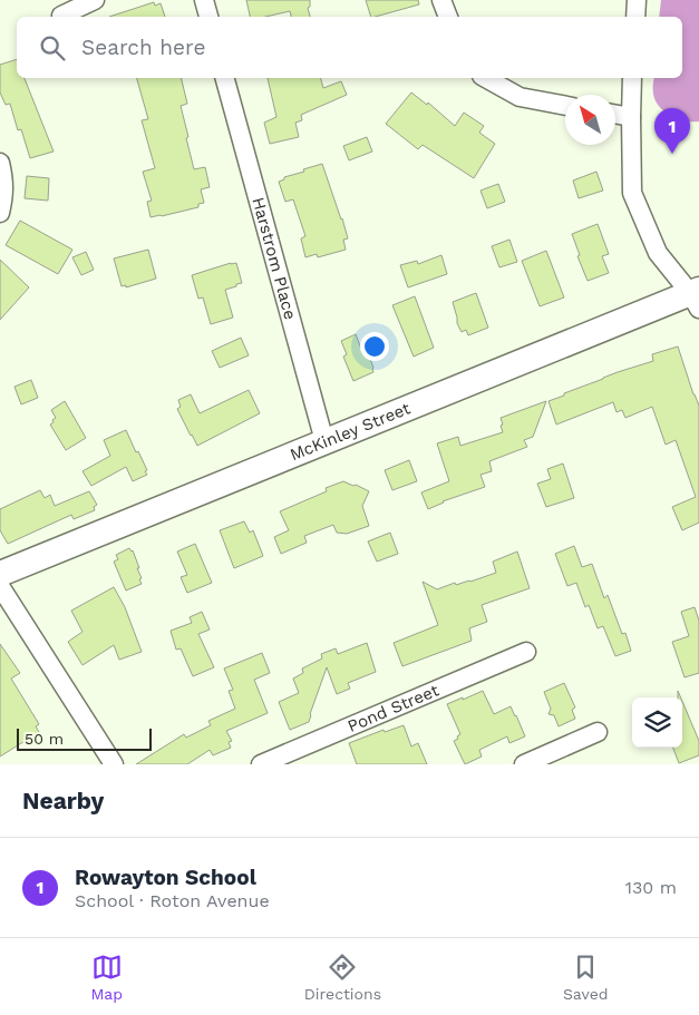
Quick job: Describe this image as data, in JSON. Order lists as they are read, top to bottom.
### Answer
{
  "streets": {
    "main road": ["McKinley Street"],
    "street": ["Harstrom Place", "Pond Street"]
  },
  "crossings": [
    ["Harstrom Place", "McKinley Street"]
  ],
  "scale_bar": "50 m",
  "north": "top left",
  "page": {
    "search": "Search here",
    "pins": "1",
    "scale": "50 m",
    "heading": "Nearby",
    "list": [
      {
        "mark": "1",
        "name": "Rowayton School",
        "note": "School · Roton Avenue",
        "value": "130 m"
      }
    ],
    "nav": ["Map", "Directions", "Saved"]
  }
}
